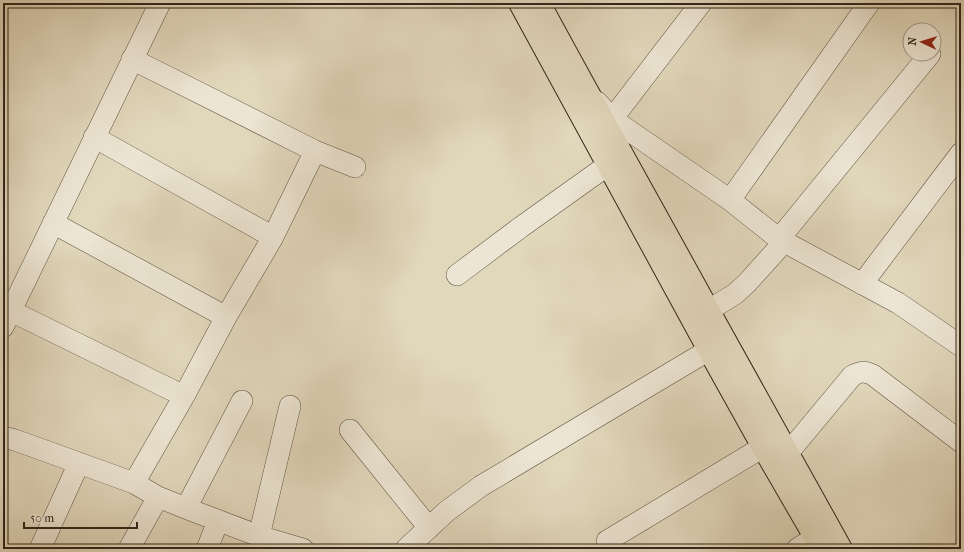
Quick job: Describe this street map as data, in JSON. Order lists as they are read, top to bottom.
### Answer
{
  "scale_bar": "50 m",
  "north": "left"
}
